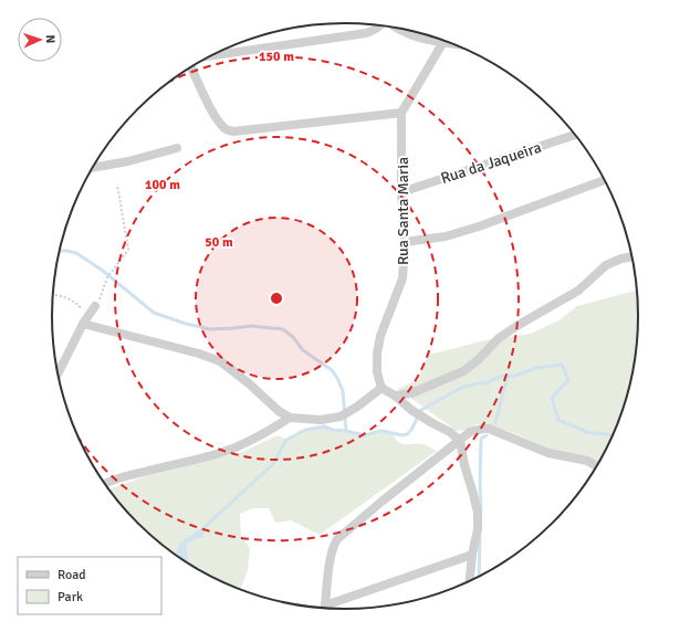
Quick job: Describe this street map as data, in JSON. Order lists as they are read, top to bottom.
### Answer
{
  "streets": {
    "street": ["Rua da Jaqueira", "Rua Santa Maria"]
  },
  "crossings": [
    ["Rua da Jaqueira", "Rua Santa Maria"]
  ],
  "legend": ["Road", "Park"],
  "north": "right",
  "rings": ["150 m", "100 m", "50 m"]
}
